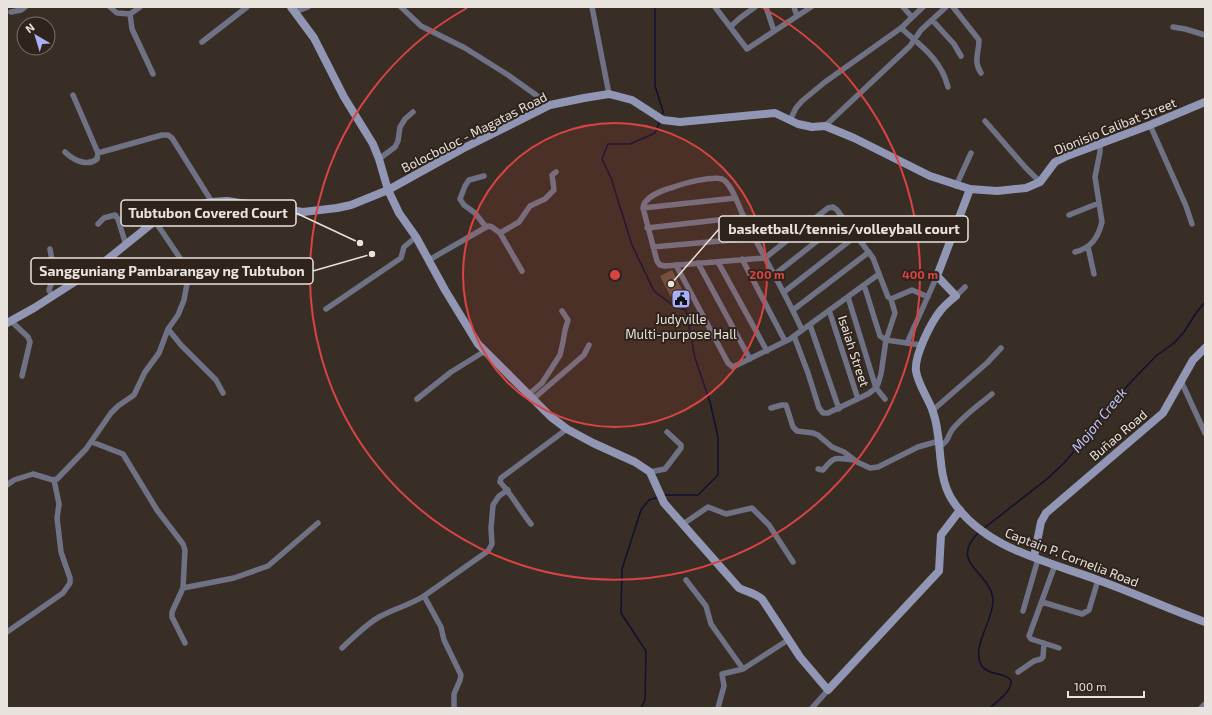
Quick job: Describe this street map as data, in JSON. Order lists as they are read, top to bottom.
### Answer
{
  "streets": {
    "street": [
      "Dionisio Calibat Street",
      "Bolocboloc - Magatas Road",
      "Isaiah Street",
      "Buñao Road",
      "Captain P. Cornelia Road"
    ]
  },
  "crossings": [
    ["Buñao Road", "Captain P. Cornelia Road"]
  ],
  "water": ["Mojon Creek"],
  "places": {
    "other": ["Tubtubon Covered Court", "Sangguniang Pambarangay ng Tubtubon", "basketball/tennis/volleyball court"],
    "public building": ["Judyville Multi-purpose Hall"]
  },
  "scale_bar": "100 m",
  "north": "top left",
  "rings": ["200 m", "400 m"]
}
